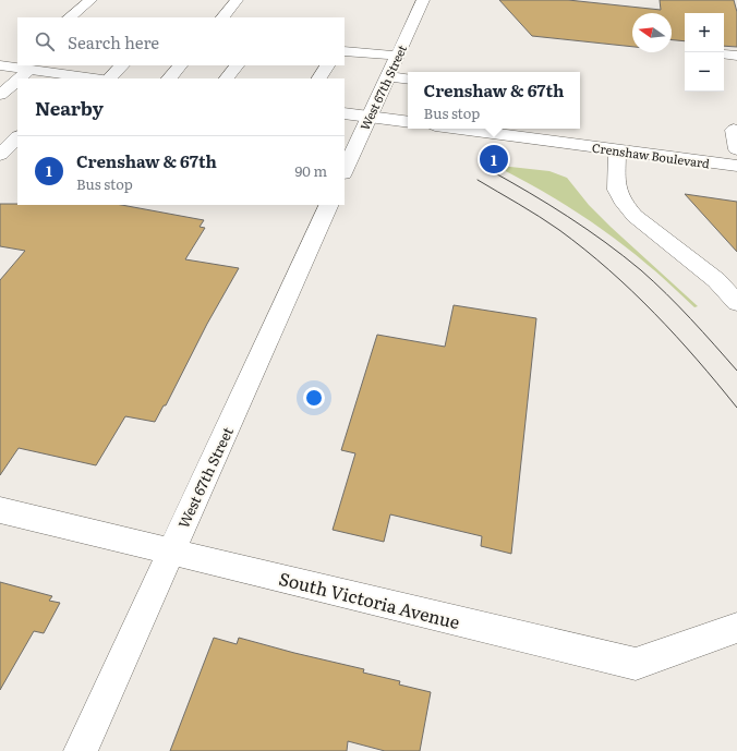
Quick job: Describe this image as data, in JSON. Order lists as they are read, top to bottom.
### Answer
{
  "streets": {
    "street": ["West 67th Street", "Crenshaw Boulevard", "South Victoria Avenue"]
  },
  "crossings": [
    ["West 67th Street", "South Victoria Avenue"]
  ],
  "north": "left",
  "page": {
    "map_buttons": ["+", "−"],
    "search": "Search here",
    "popup": ["Crenshaw & 67th", "Bus stop"],
    "heading": "Nearby",
    "list": [
      {
        "mark": "1",
        "name": "Crenshaw & 67th",
        "note": "Bus stop",
        "value": "90 m"
      }
    ],
    "pins": "1"
  }
}
